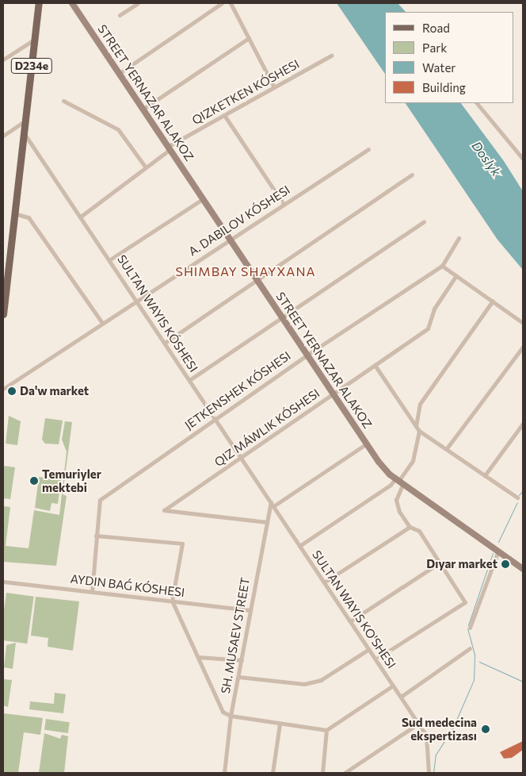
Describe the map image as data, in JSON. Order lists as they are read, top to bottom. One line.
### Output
{"streets":{"main road":["D234e","STREET YERNAZAR ALAKOZ"],"street":["A. DABILOV KÓSHESI","JETKENSHEK KÓSHESI","SULTAN WAYIS KO'SHESI","SH. MUSAEV STREET"]},"crossings":[["D234e","SULTAN WAYIS KO'SHESI"],["STREET YERNAZAR ALAKOZ","A. DABILOV KÓSHESI"],["STREET YERNAZAR ALAKOZ","JETKENSHEK KÓSHESI"],["A. DABILOV KÓSHESI","SULTAN WAYIS KO'SHESI"],["JETKENSHEK KÓSHESI","SULTAN WAYIS KO'SHESI"],["SULTAN WAYIS KO'SHESI","SH. MUSAEV STREET"]],"districts":["SHIMBAY SHAYXANA"],"water":["Doslyk"],"places":["Da'w market","Temuriyler mektebi","Dıyar market","Sud medecina ekspertizası"],"legend":["Road","Park","Water","Building"]}
